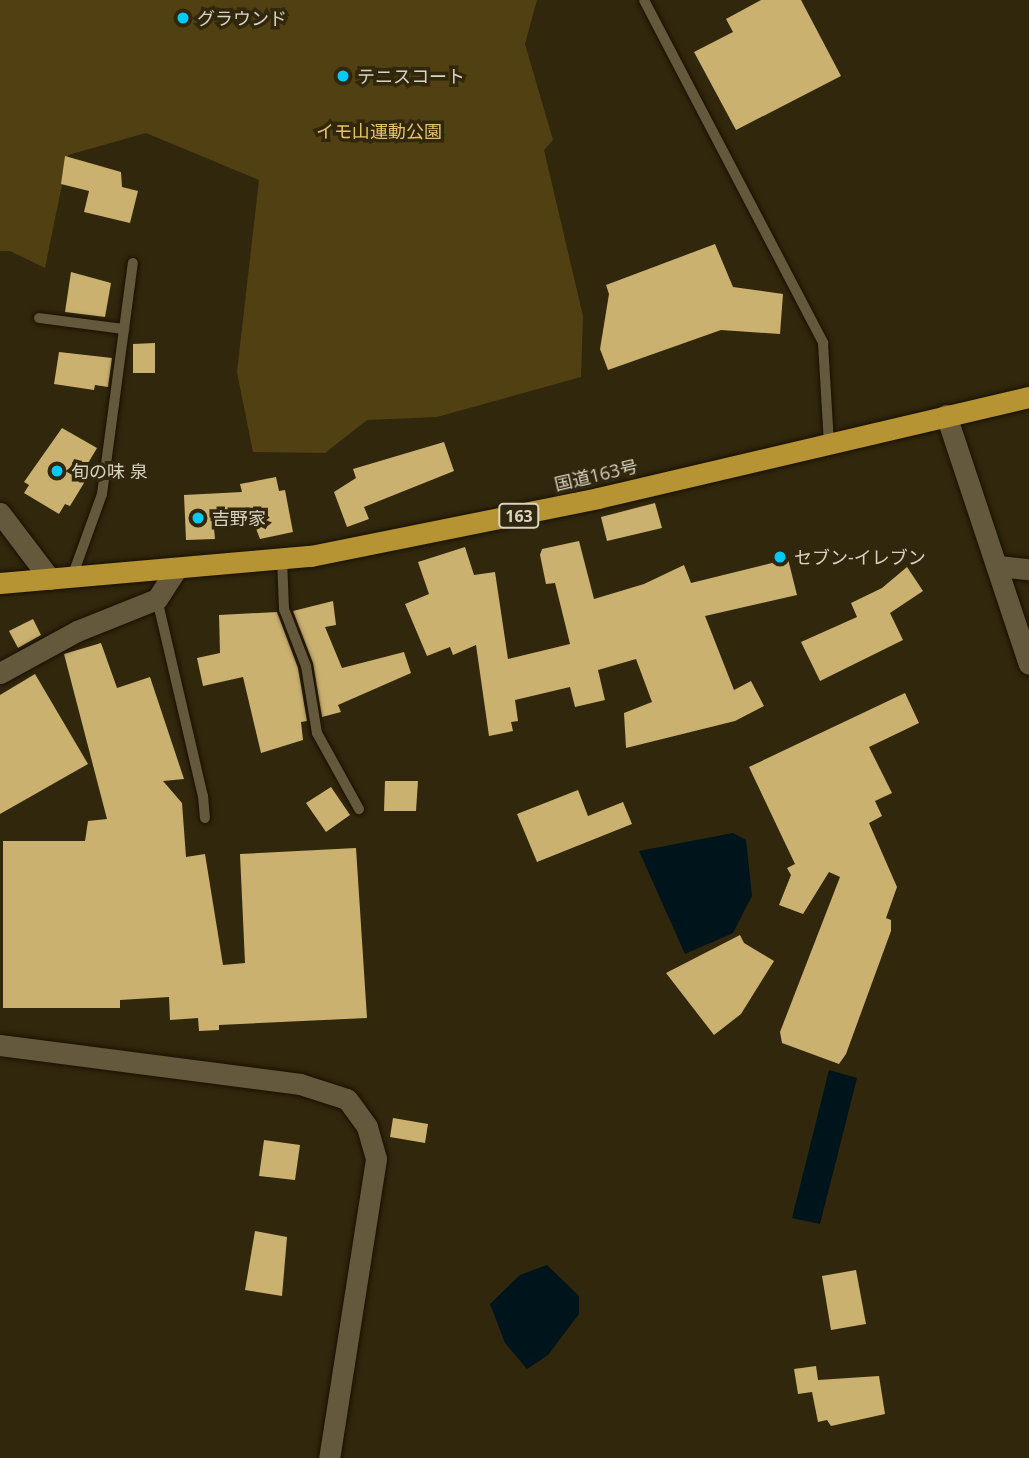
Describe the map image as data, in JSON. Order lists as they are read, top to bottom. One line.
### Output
{"streets":{"highway":["国道163号","163"]},"parks":["イモ山運動公園"],"places":["グラウンド","テニスコート","旬の味 泉","吉野家","セブン-イレブン"]}
